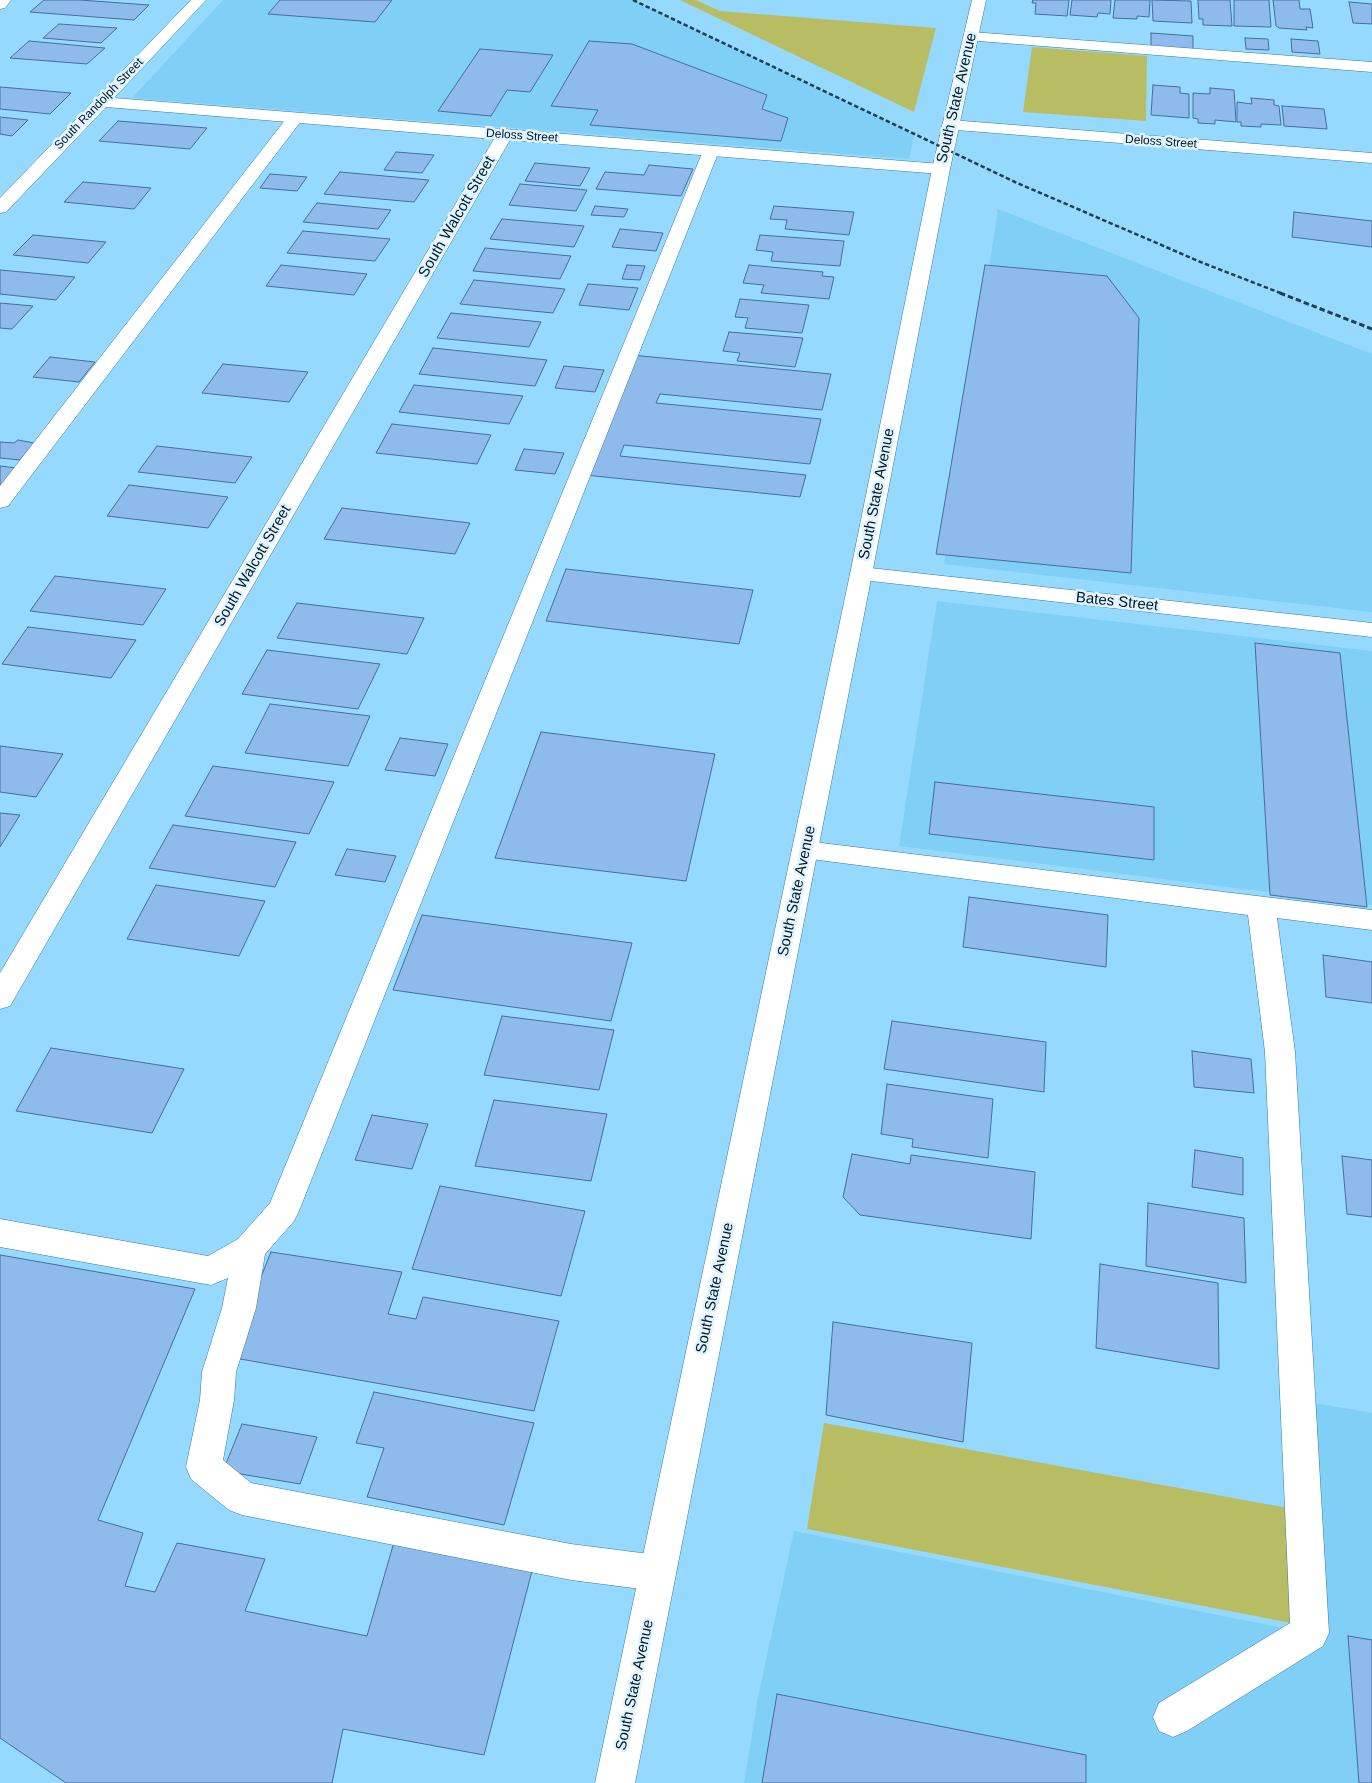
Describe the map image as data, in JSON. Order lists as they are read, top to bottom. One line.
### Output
{"streets":{"street":["South State Avenue","South Randolph Street","Deloss Street","South Walcott Street","Bates Street"]},"crossings":[["South State Avenue","Deloss Street"],["South State Avenue","Bates Street"],["South Randolph Street","Deloss Street"],["Deloss Street","South Walcott Street"]]}
